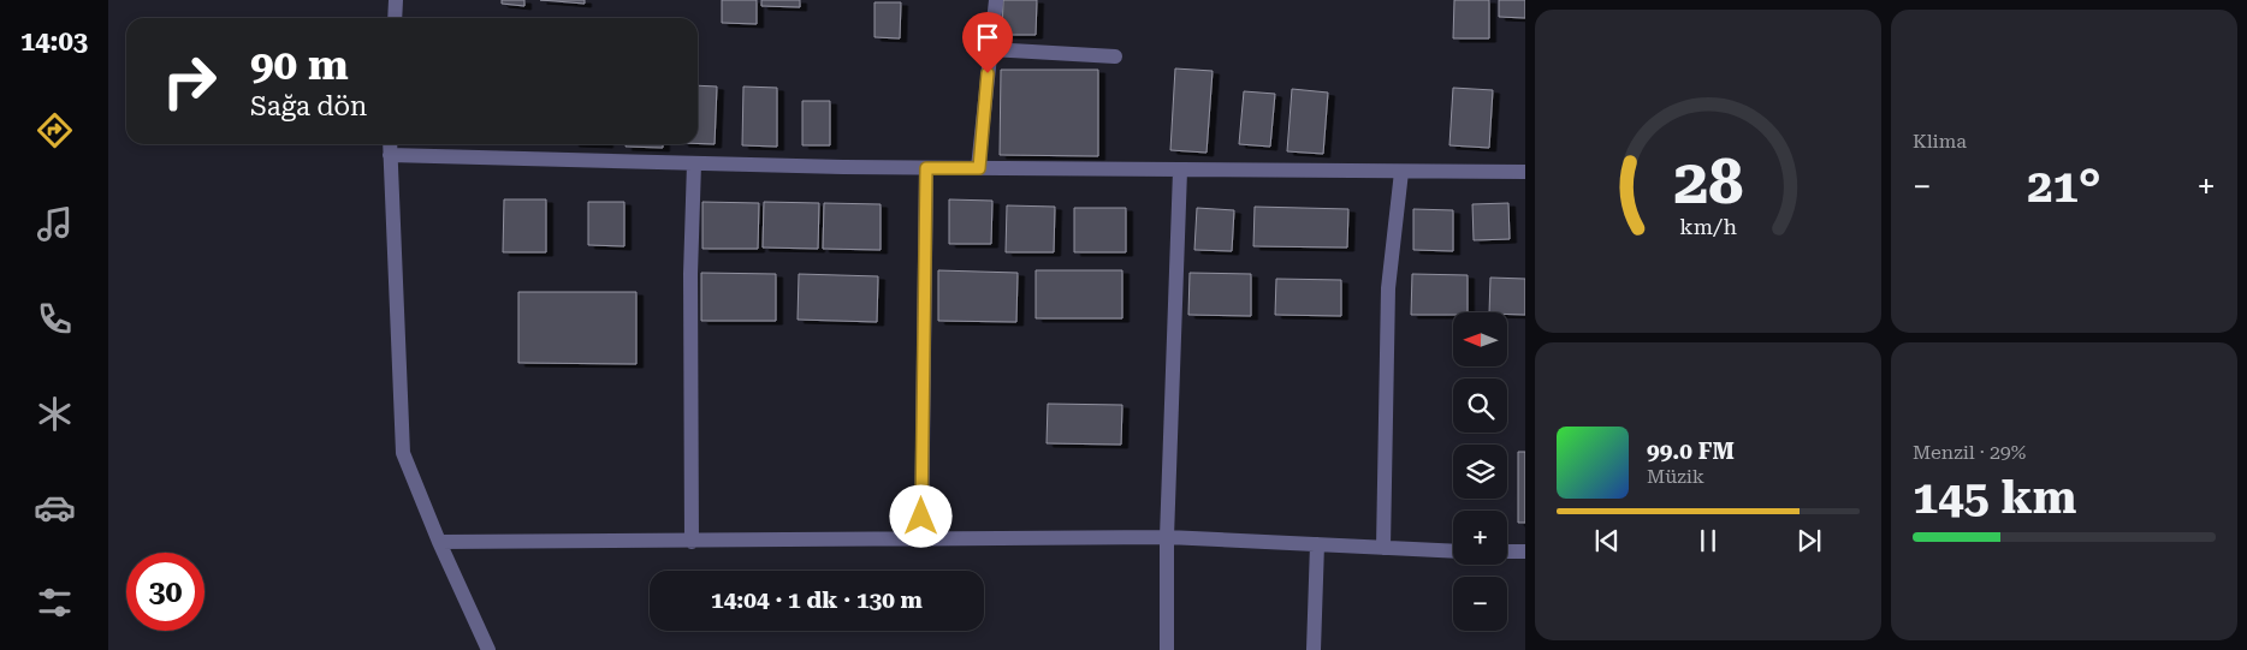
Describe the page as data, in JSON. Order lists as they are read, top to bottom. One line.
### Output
{"north":"left","page":{"tabs":"14:03","tile":["Klima",["Menzil · 29%","145 km"]],"turn":["90 m","Sağa dön"],"heat":["−","21°","+"],"map_buttons":["+","−"],"song":["99.0 FM","Müzik"],"limit":"30","trip":"14:04 · 1 dk · 130 m","gauge":["28","km/h"]}}
